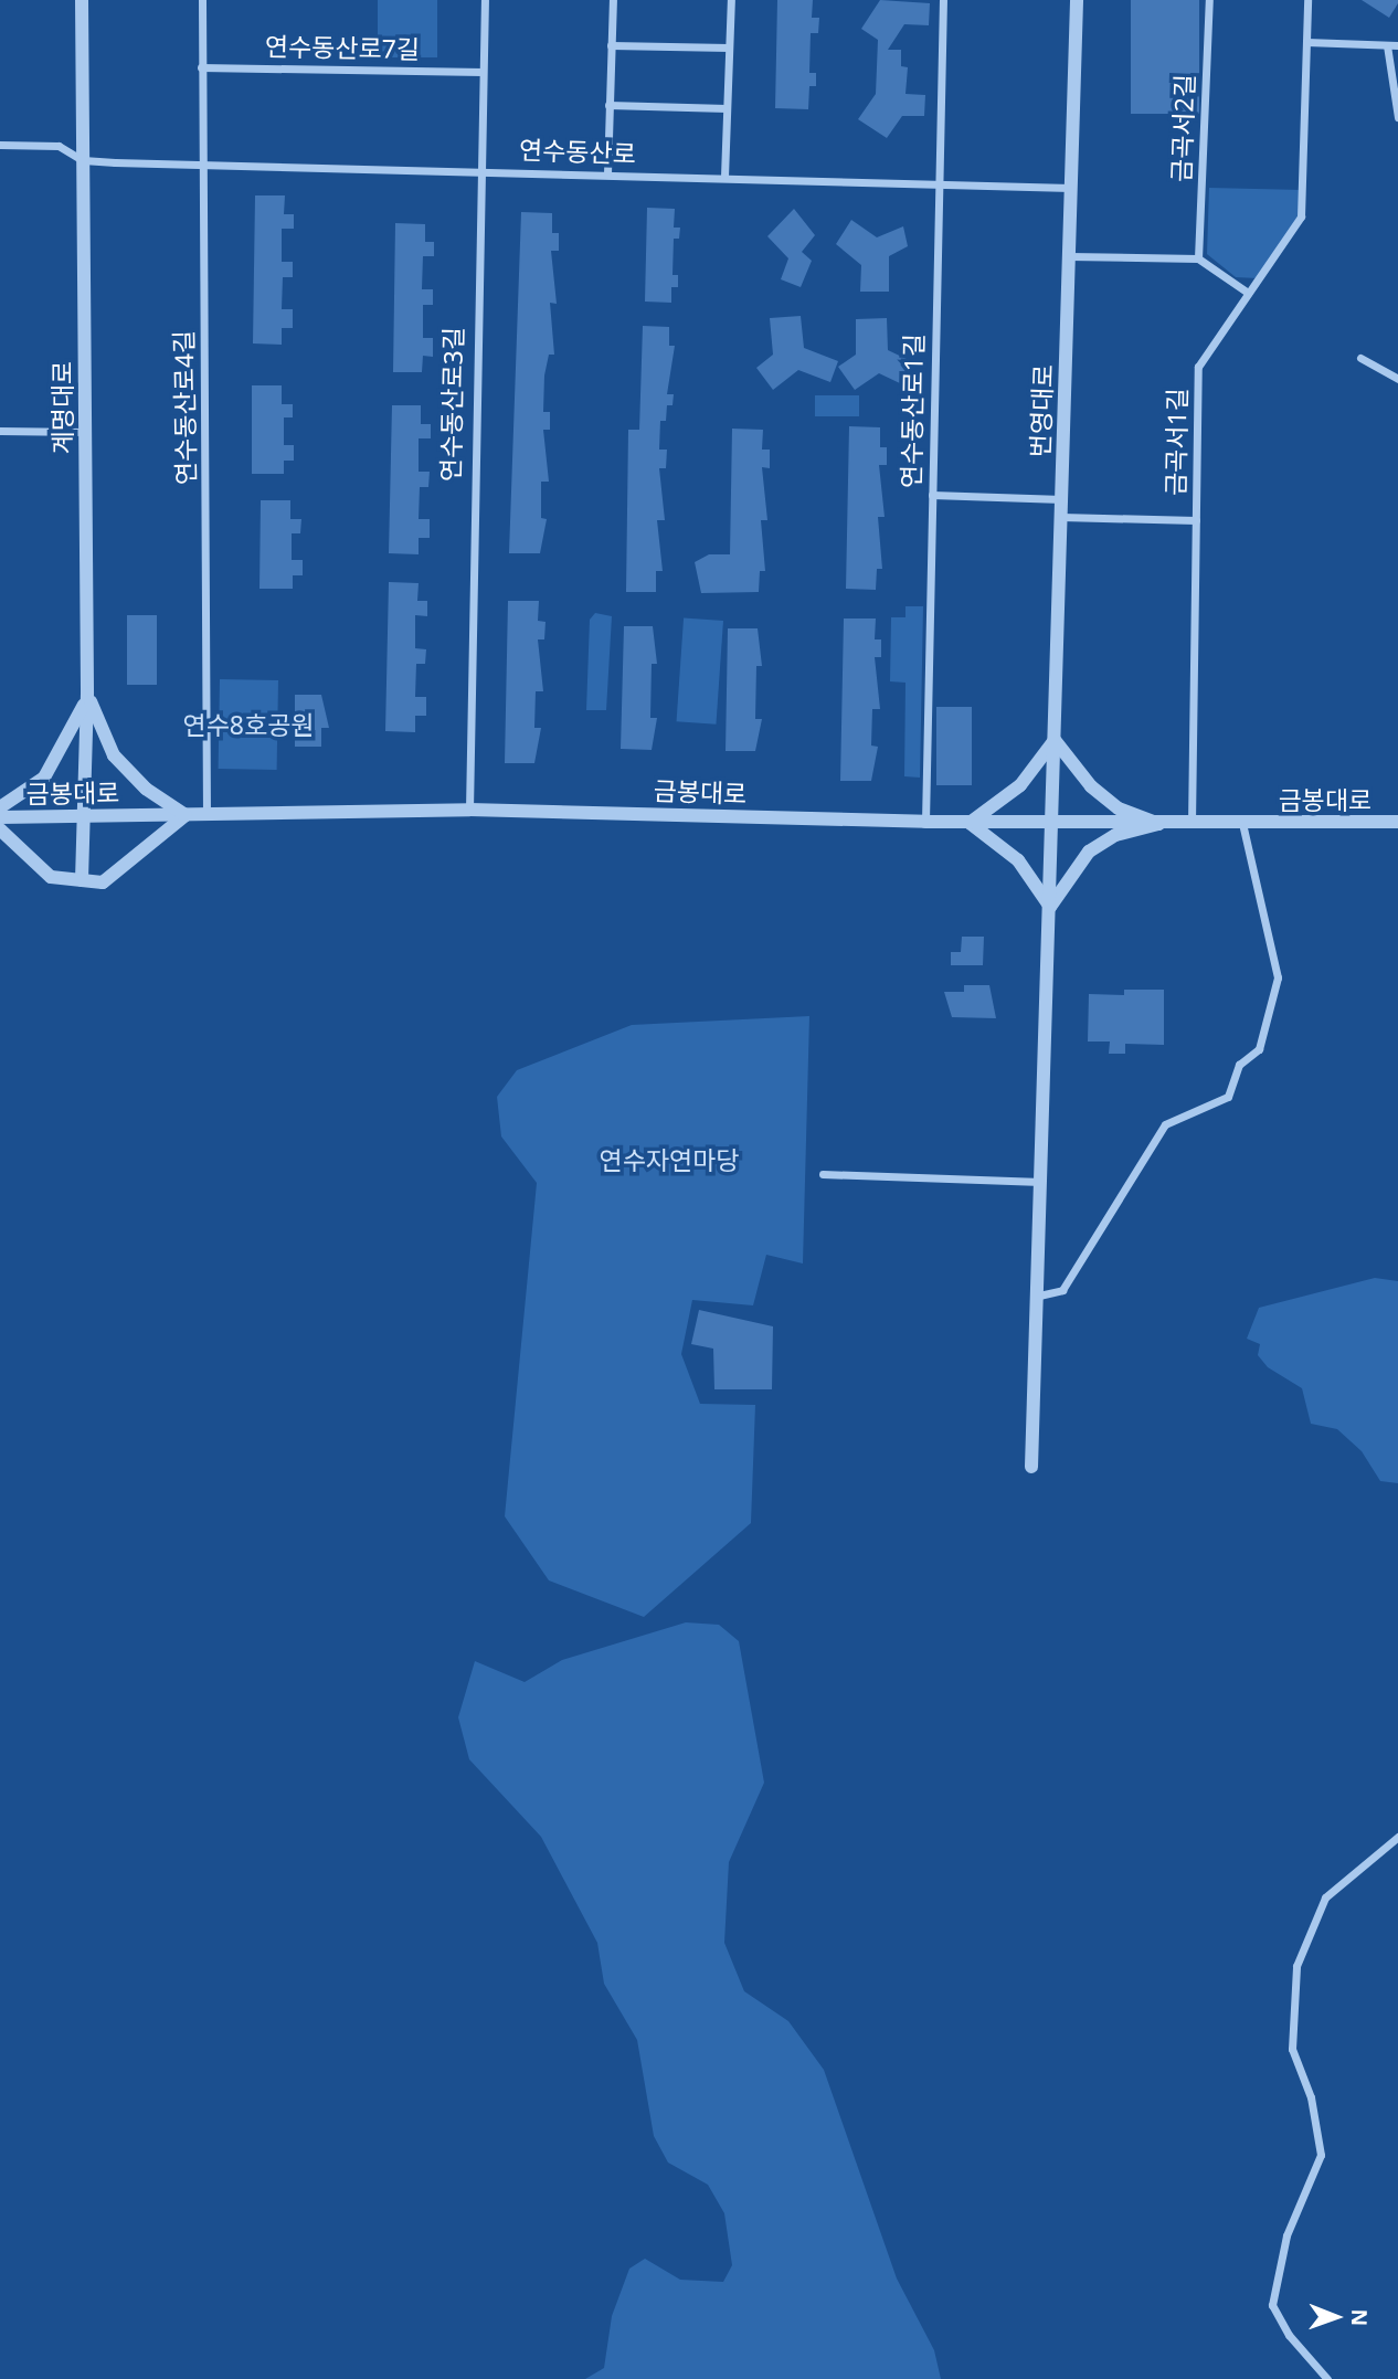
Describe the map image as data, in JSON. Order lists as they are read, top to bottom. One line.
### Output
{"streets":{"street":["연수동산로7길","금곡서2길","연수동산로","연수동산로3길","계명대로","연수동산로4길","연수동산로1길","번영대로","금곡서1길","금봉대로"]},"crossings":[["연수동산로7길","연수동산로3길"],["연수동산로7길","연수동산로4길"],["연수동산로","연수동산로3길"],["연수동산로","계명대로"],["연수동산로","연수동산로4길"],["연수동산로","연수동산로1길"],["연수동산로","번영대로"],["연수동산로3길","금봉대로"],["계명대로","금봉대로"],["연수동산로4길","금봉대로"],["연수동산로1길","금봉대로"],["번영대로","금봉대로"],["금곡서1길","금봉대로"]],"parks":["연수8호공원","연수자연마당"],"north":"right"}
